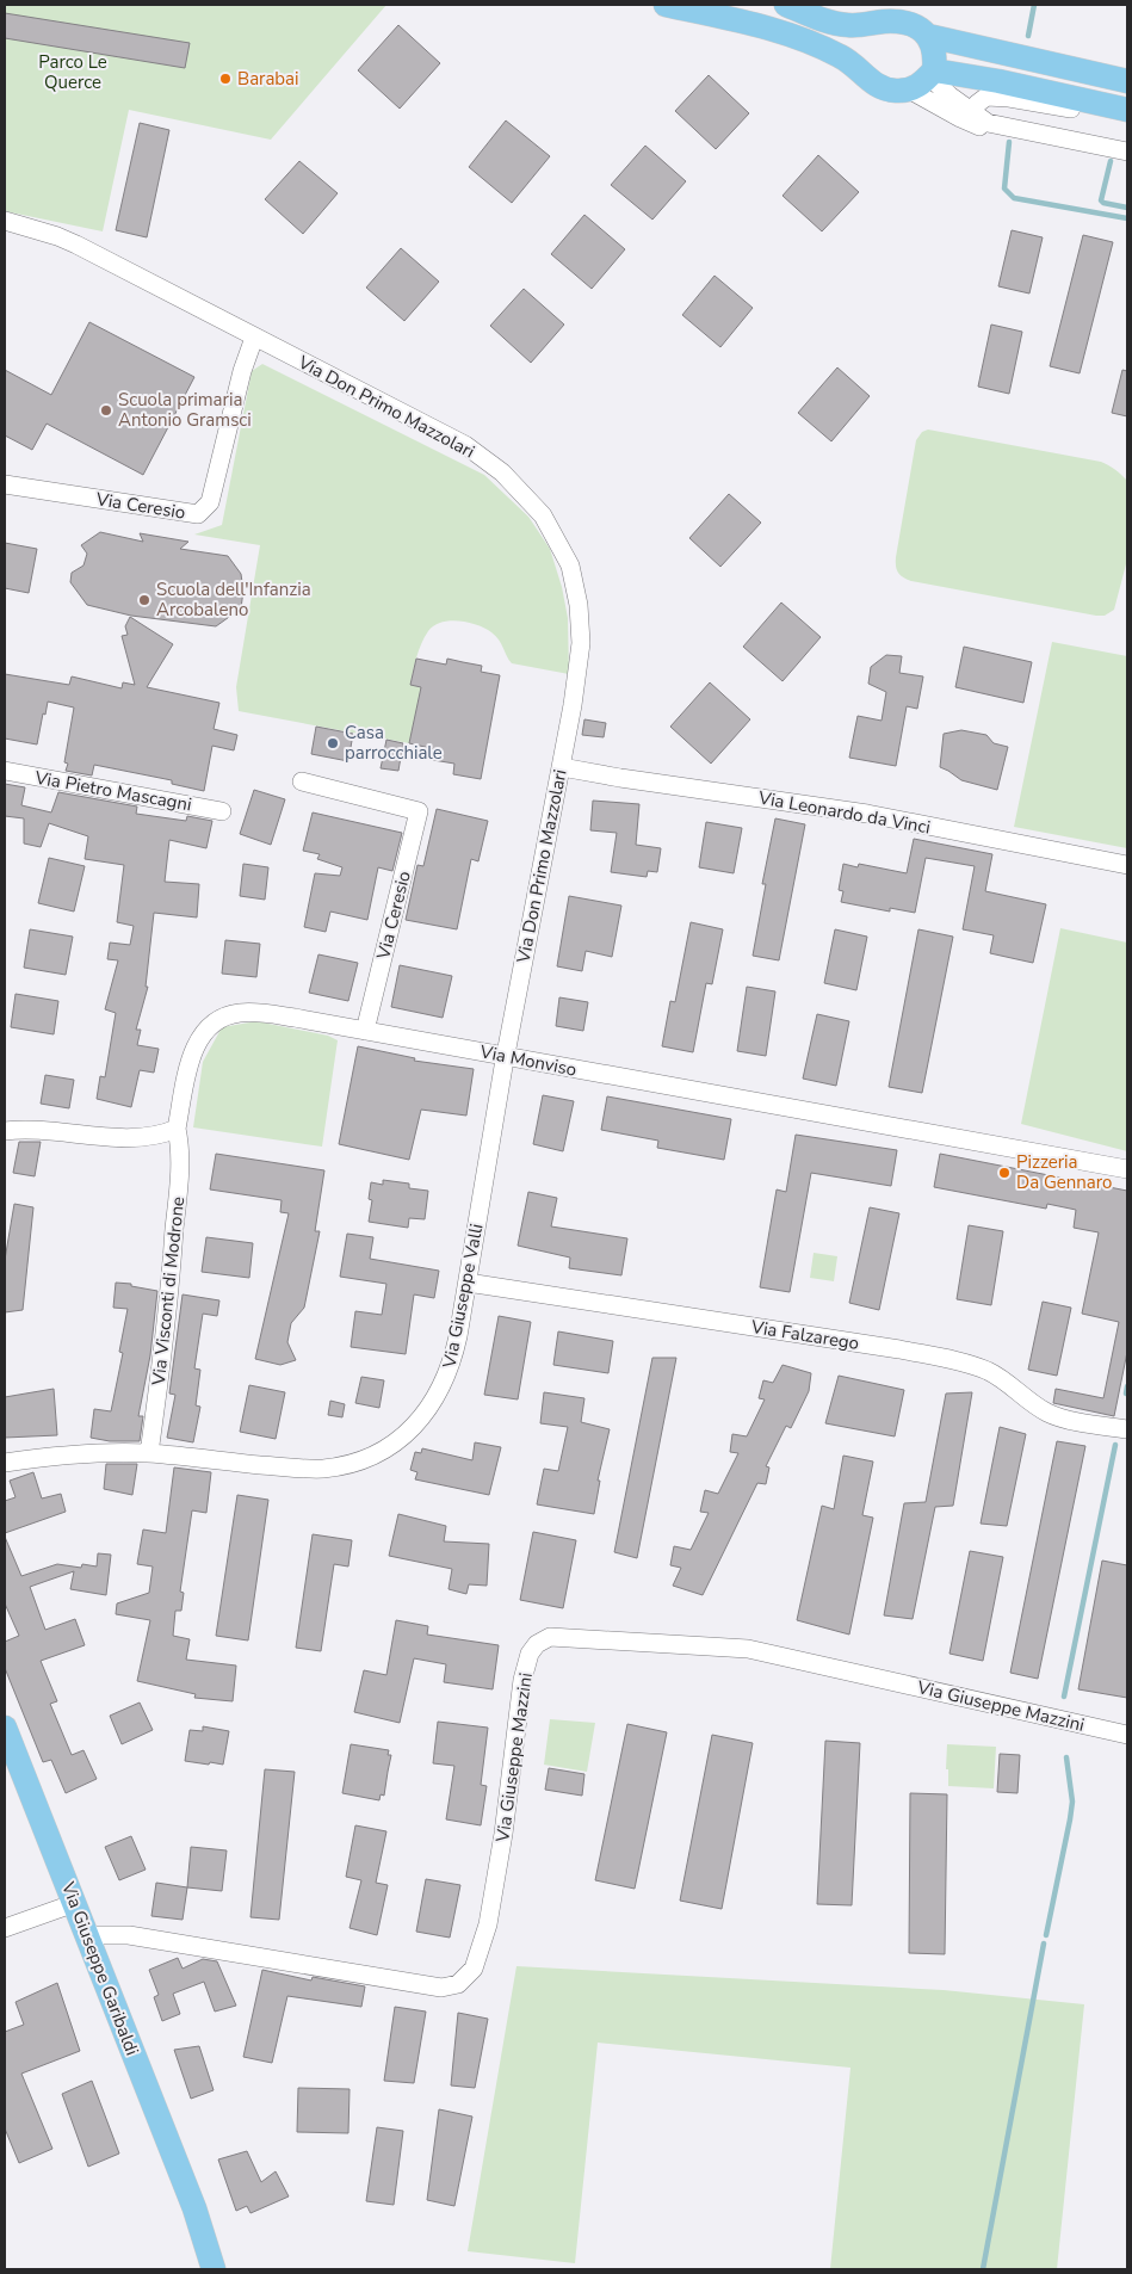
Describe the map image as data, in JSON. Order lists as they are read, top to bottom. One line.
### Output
{"streets":{"main road":["Via Giuseppe Garibaldi"],"street":["Via Don Primo Mazzolari","Via Ceresio","Via Pietro Mascagni","Via Leonardo da Vinci","Via Monviso","Via Visconti di Modrone","Via Giuseppe Valli","Via Falzarego","Via Giuseppe Mazzini"]},"crossings":[["Via Don Primo Mazzolari","Via Ceresio"],["Via Don Primo Mazzolari","Via Leonardo da Vinci"],["Via Don Primo Mazzolari","Via Monviso"],["Via Don Primo Mazzolari","Via Giuseppe Valli"],["Via Ceresio","Via Monviso"],["Via Monviso","Via Visconti di Modrone"],["Via Monviso","Via Giuseppe Valli"],["Via Visconti di Modrone","Via Giuseppe Valli"],["Via Giuseppe Valli","Via Falzarego"],["Via Giuseppe Mazzini","Via Giuseppe Garibaldi"]],"parks":["Parco Le Querce"],"places":["Barabai","Scuola primaria Antonio Gramsci","Scuola dell'Infanzia Arcobaleno","Casa parrocchiale","Pizzeria Da Gennaro"]}
